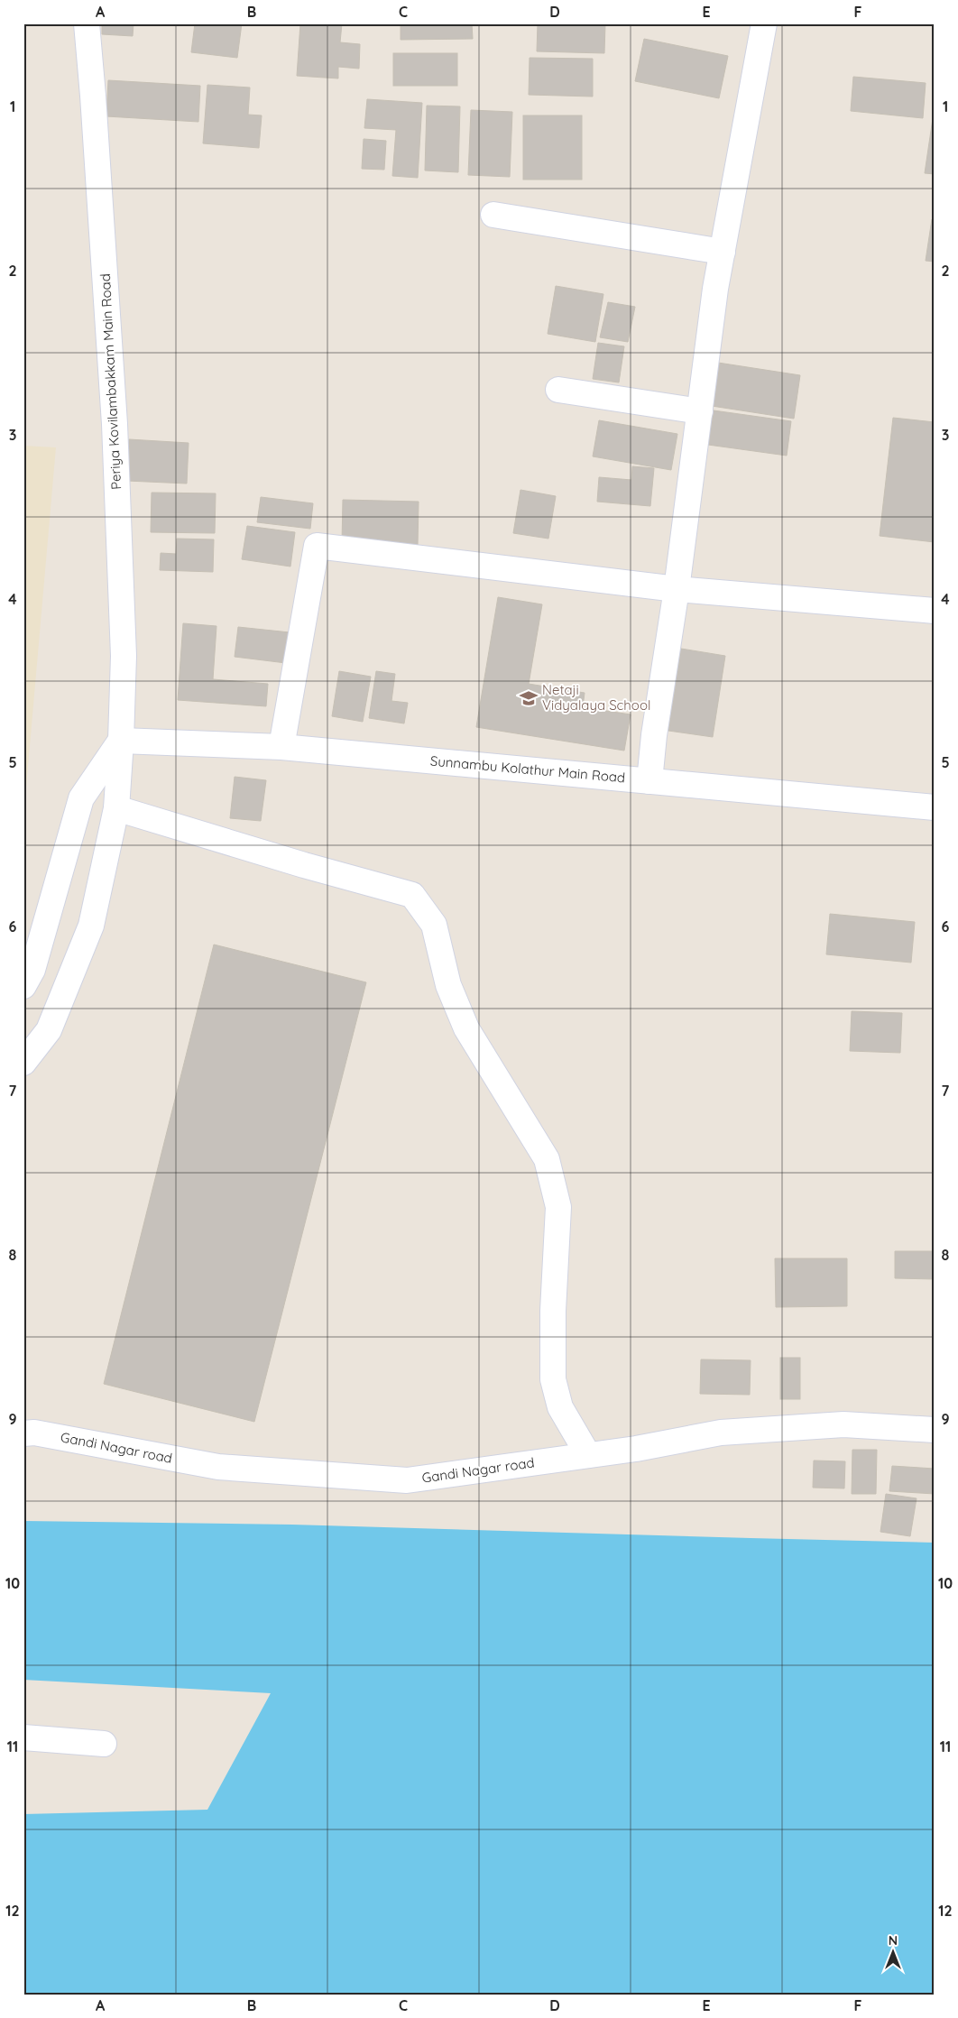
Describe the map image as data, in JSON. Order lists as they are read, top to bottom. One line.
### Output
{"streets":{"street":["Periya Kovilambakkam Main Road","Sunnambu Kolathur Main Road","Gandi Nagar road"]},"crossings":[["Periya Kovilambakkam Main Road","Sunnambu Kolathur Main Road"]],"places":{"school or university":["Netaji Vidyalaya School"]},"north":"top","grid":{"columns":["A","B","C","D","E","F"],"rows":["1","2","3","4","5","6","7","8","9","10","11","12"]}}
